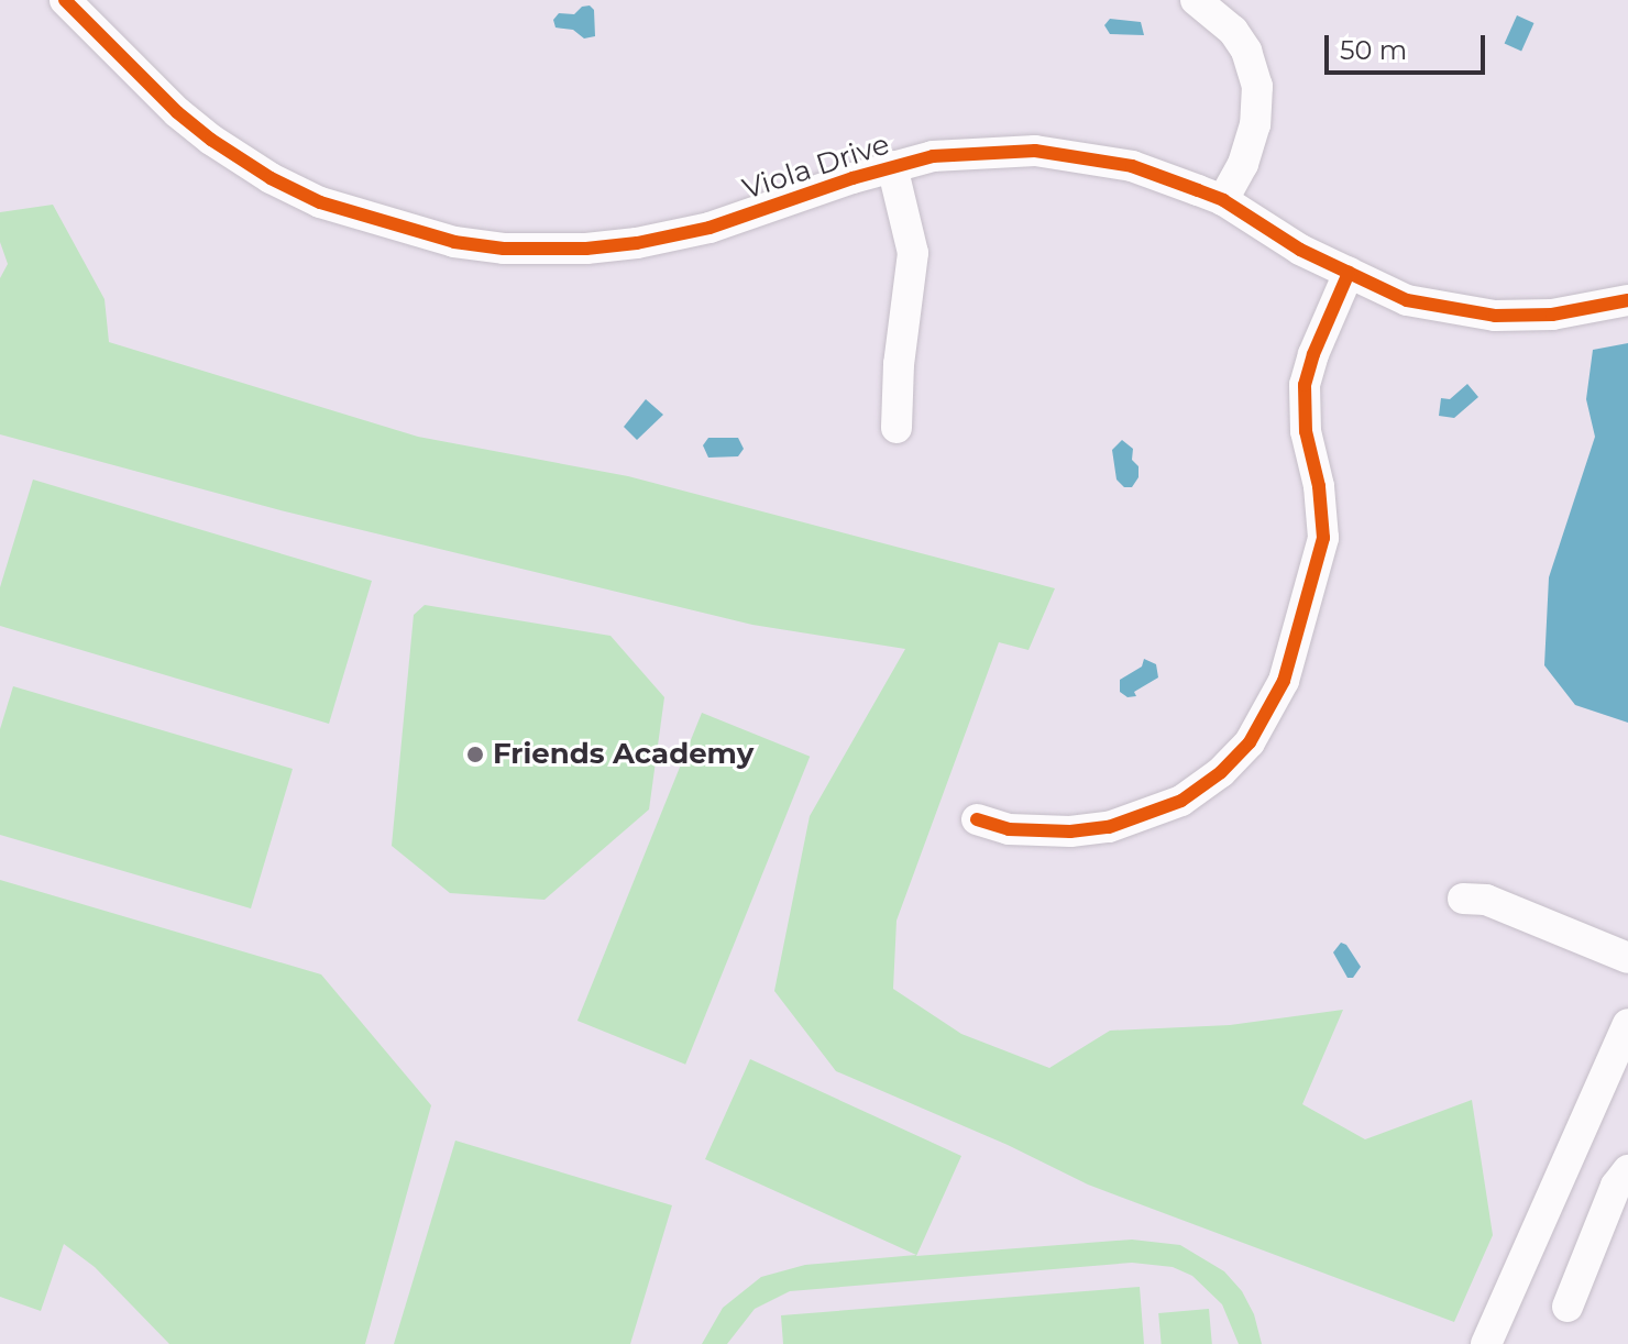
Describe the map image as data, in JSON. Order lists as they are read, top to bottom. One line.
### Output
{"streets":{"street":["Viola Drive"]},"places":["Friends Academy"],"scale_bar":"50 m"}
